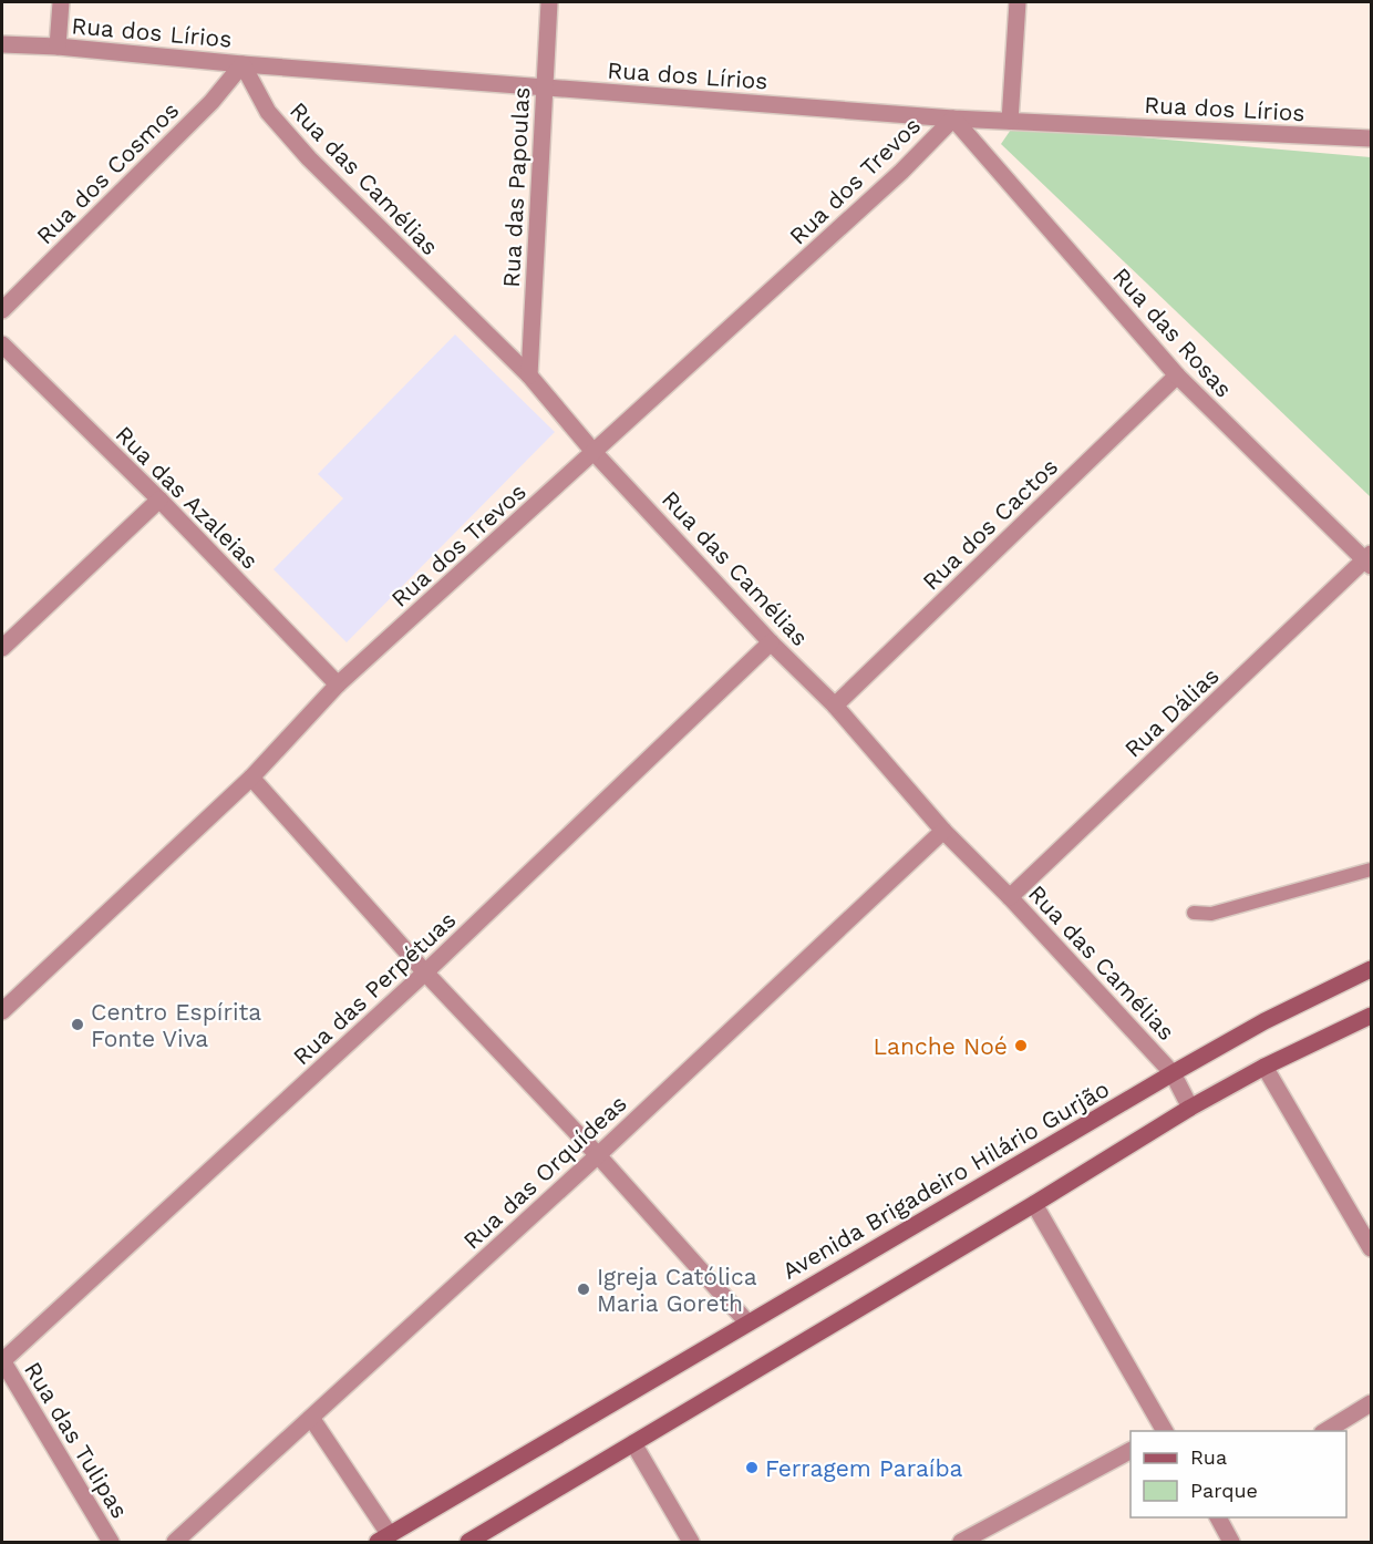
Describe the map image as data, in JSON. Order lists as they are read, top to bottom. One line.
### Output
{"streets":{"street":["Rua dos Lírios","Rua dos Cosmos","Rua das Camélias","Rua dos Trevos","Rua das Papoulas","Rua das Rosas","Rua das Azaleias","Rua dos Cactos","Rua Dálias","Rua das Perpétuas","Rua das Orquídeas","Avenida Brigadeiro Hilário Gurjão","Rua das Tulipas"]},"crossings":[["Rua dos Lírios","Rua dos Cosmos"],["Rua dos Lírios","Rua das Camélias"],["Rua dos Lírios","Rua dos Trevos"],["Rua dos Lírios","Rua das Papoulas"],["Rua dos Lírios","Rua das Rosas"],["Rua dos Cosmos","Rua das Camélias"],["Rua das Camélias","Rua dos Trevos"],["Rua das Camélias","Rua das Papoulas"],["Rua das Camélias","Rua dos Cactos"],["Rua das Camélias","Rua Dálias"],["Rua das Camélias","Rua das Perpétuas"],["Rua das Camélias","Rua das Orquídeas"],["Rua das Camélias","Avenida Brigadeiro Hilário Gurjão"],["Rua dos Trevos","Rua das Rosas"],["Rua dos Trevos","Rua das Azaleias"],["Rua das Rosas","Rua dos Cactos"],["Rua das Rosas","Rua Dálias"],["Rua das Perpétuas","Rua das Tulipas"]],"places":["Centro Espírita Fonte Viva","Lanche Noé","Igreja Católica Maria Goreth","Ferragem Paraíba"],"legend":["Rua","Parque"]}
